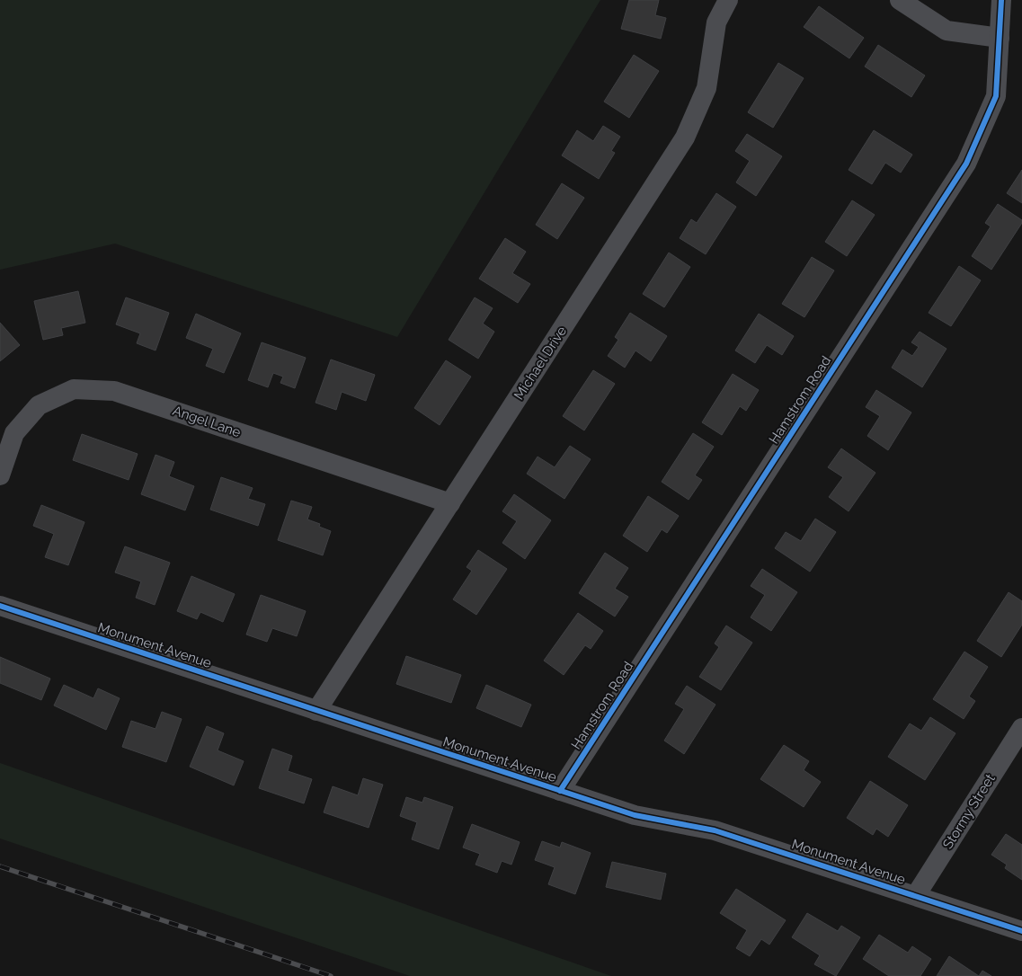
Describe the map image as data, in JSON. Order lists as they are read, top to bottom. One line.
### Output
{"streets":{"street":["Michael Drive","Hamstrom Road","Angel Lane","Monument Avenue","Stormy Street"]},"crossings":[["Michael Drive","Angel Lane"],["Michael Drive","Monument Avenue"],["Hamstrom Road","Monument Avenue"],["Monument Avenue","Stormy Street"]]}
